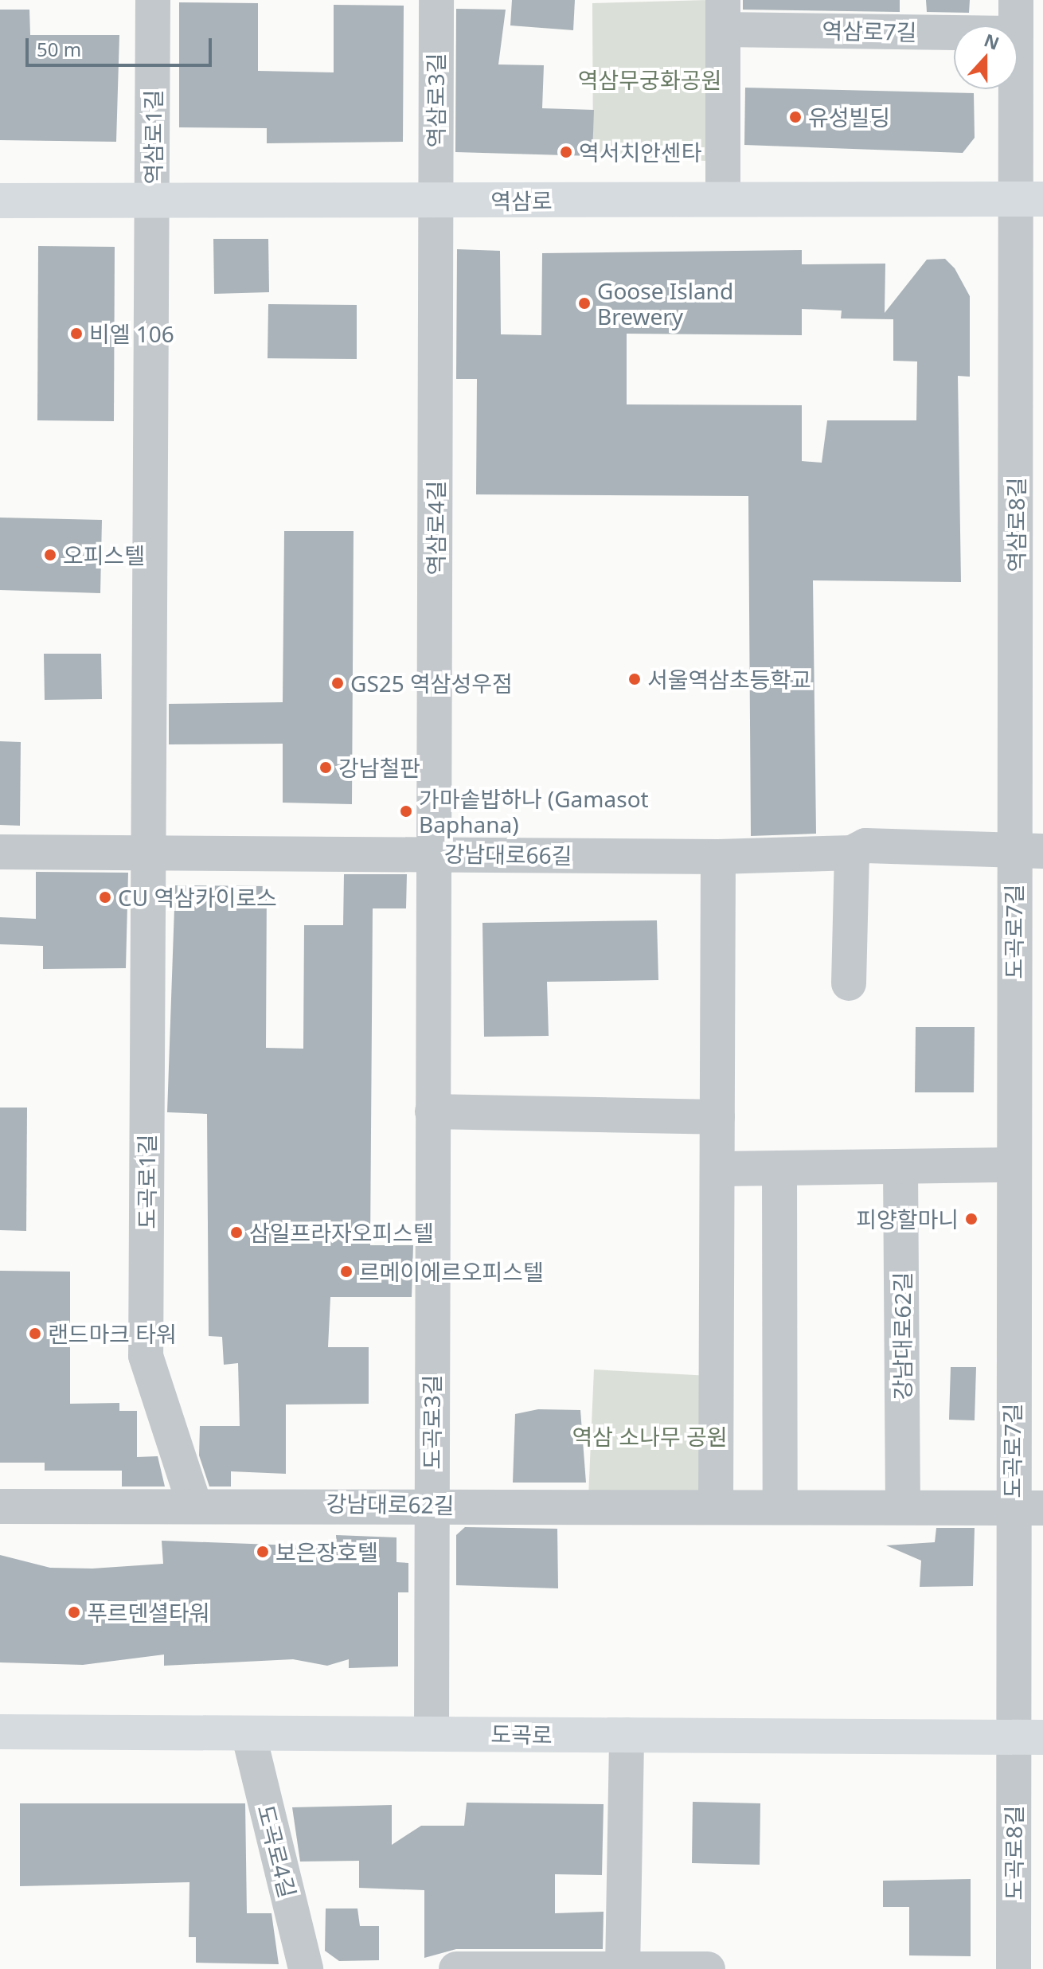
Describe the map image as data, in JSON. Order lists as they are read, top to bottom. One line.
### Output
{"streets":{"main road":["역삼로","도곡로"],"street":["역삼로7길","역삼로3길","역삼로1길","역삼로8길","역삼로4길","강남대로66길","도곡로7길","도곡로1길","강남대로62길","도곡로3길","도곡로4길","도곡로8길"]},"crossings":[["역삼로7길","역삼로"],["역삼로7길","역삼로8길"],["역삼로3길","역삼로"],["역삼로3길","역삼로4길"],["역삼로1길","역삼로"],["역삼로1길","강남대로66길"],["역삼로1길","도곡로1길"],["역삼로","역삼로8길"],["역삼로","역삼로4길"],["역삼로8길","강남대로66길"],["역삼로8길","도곡로7길"],["역삼로4길","강남대로66길"],["역삼로4길","도곡로3길"],["강남대로66길","도곡로7길"],["강남대로66길","도곡로1길"],["강남대로66길","도곡로3길"],["도곡로7길","강남대로62길"],["도곡로7길","도곡로"],["도곡로7길","도곡로8길"],["도곡로1길","강남대로62길"],["강남대로62길","도곡로3길"],["도곡로3길","도곡로"],["도곡로","도곡로4길"],["도곡로","도곡로8길"]],"parks":["역삼무궁화공원","역삼 소나무 공원"],"places":["유성빌딩","역서치안센타","Goose Island Brewery","비엘 106","오피스텔","서울역삼초등학교","GS25 역삼성우점","강남철판","가마솥밥하나 (Gamasot Baphana)","CU 역삼카이로스","피양할마니","삼일프라자오피스텔","르메이에르오피스텔","랜드마크 타워","보은장호텔","푸르덴셜타워"],"scale_bar":"50 m","north":"top"}
